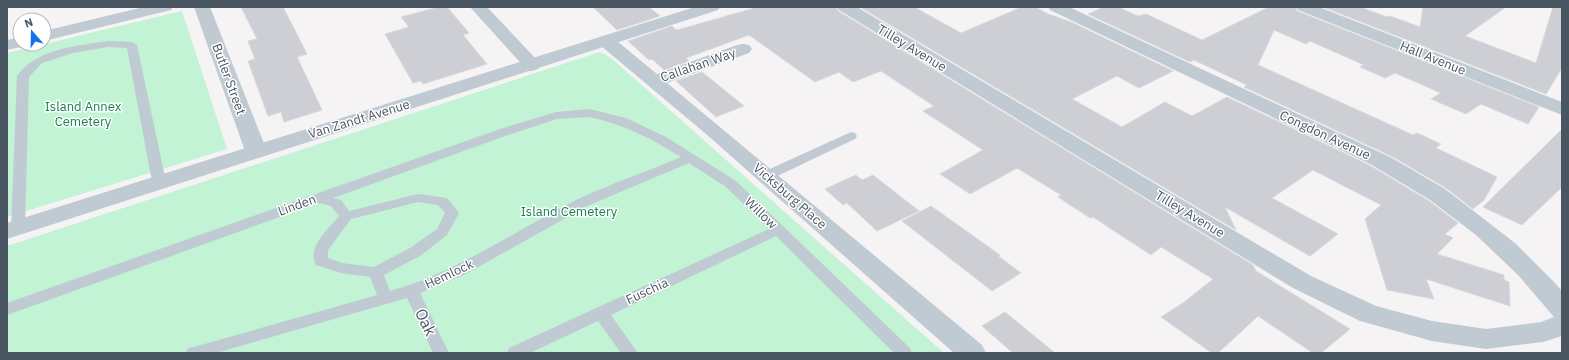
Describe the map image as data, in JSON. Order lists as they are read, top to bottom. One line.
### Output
{"streets":{"street":["Tilley Avenue","Hall Avenue","Callahan Way","Butler Street","Van Zandt Avenue","Congdon Avenue","Vicksburg Place"],"lane":["Linden","Willow","Hemlock","Fuschia","Oak"]},"crossings":[["Callahan Way","Vicksburg Place"],["Butler Street","Van Zandt Avenue"],["Van Zandt Avenue","Vicksburg Place"],["Linden","Willow"],["Willow","Hemlock"],["Willow","Fuschia"],["Hemlock","Oak"]],"parks":["Island Annex Cemetery","Island Cemetery"],"north":"top"}
